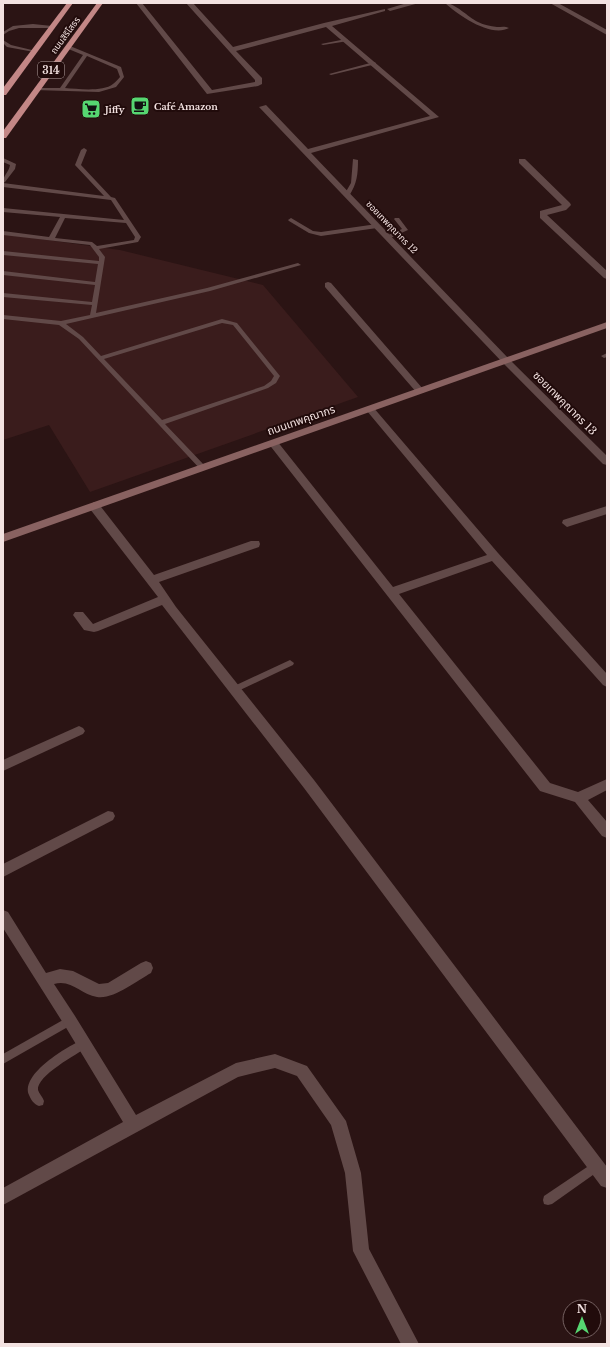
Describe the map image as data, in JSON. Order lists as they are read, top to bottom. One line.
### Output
{"streets":{"highway":["ถนนสิริโสธร","314"],"main road":["ถนนเทพคุณากร"],"street":["ซอยเทพคุณากร 12","ซอยเทพคุณากร 13"]},"crossings":[["ซอยเทพคุณากร 12","ซอยเทพคุณากร 13"],["ซอยเทพคุณากร 12","ถนนเทพคุณากร"],["ซอยเทพคุณากร 13","ถนนเทพคุณากร"]],"places":{"cafe":["Café Amazon"],"supermarket":["Jiffy"]},"north":"top"}
